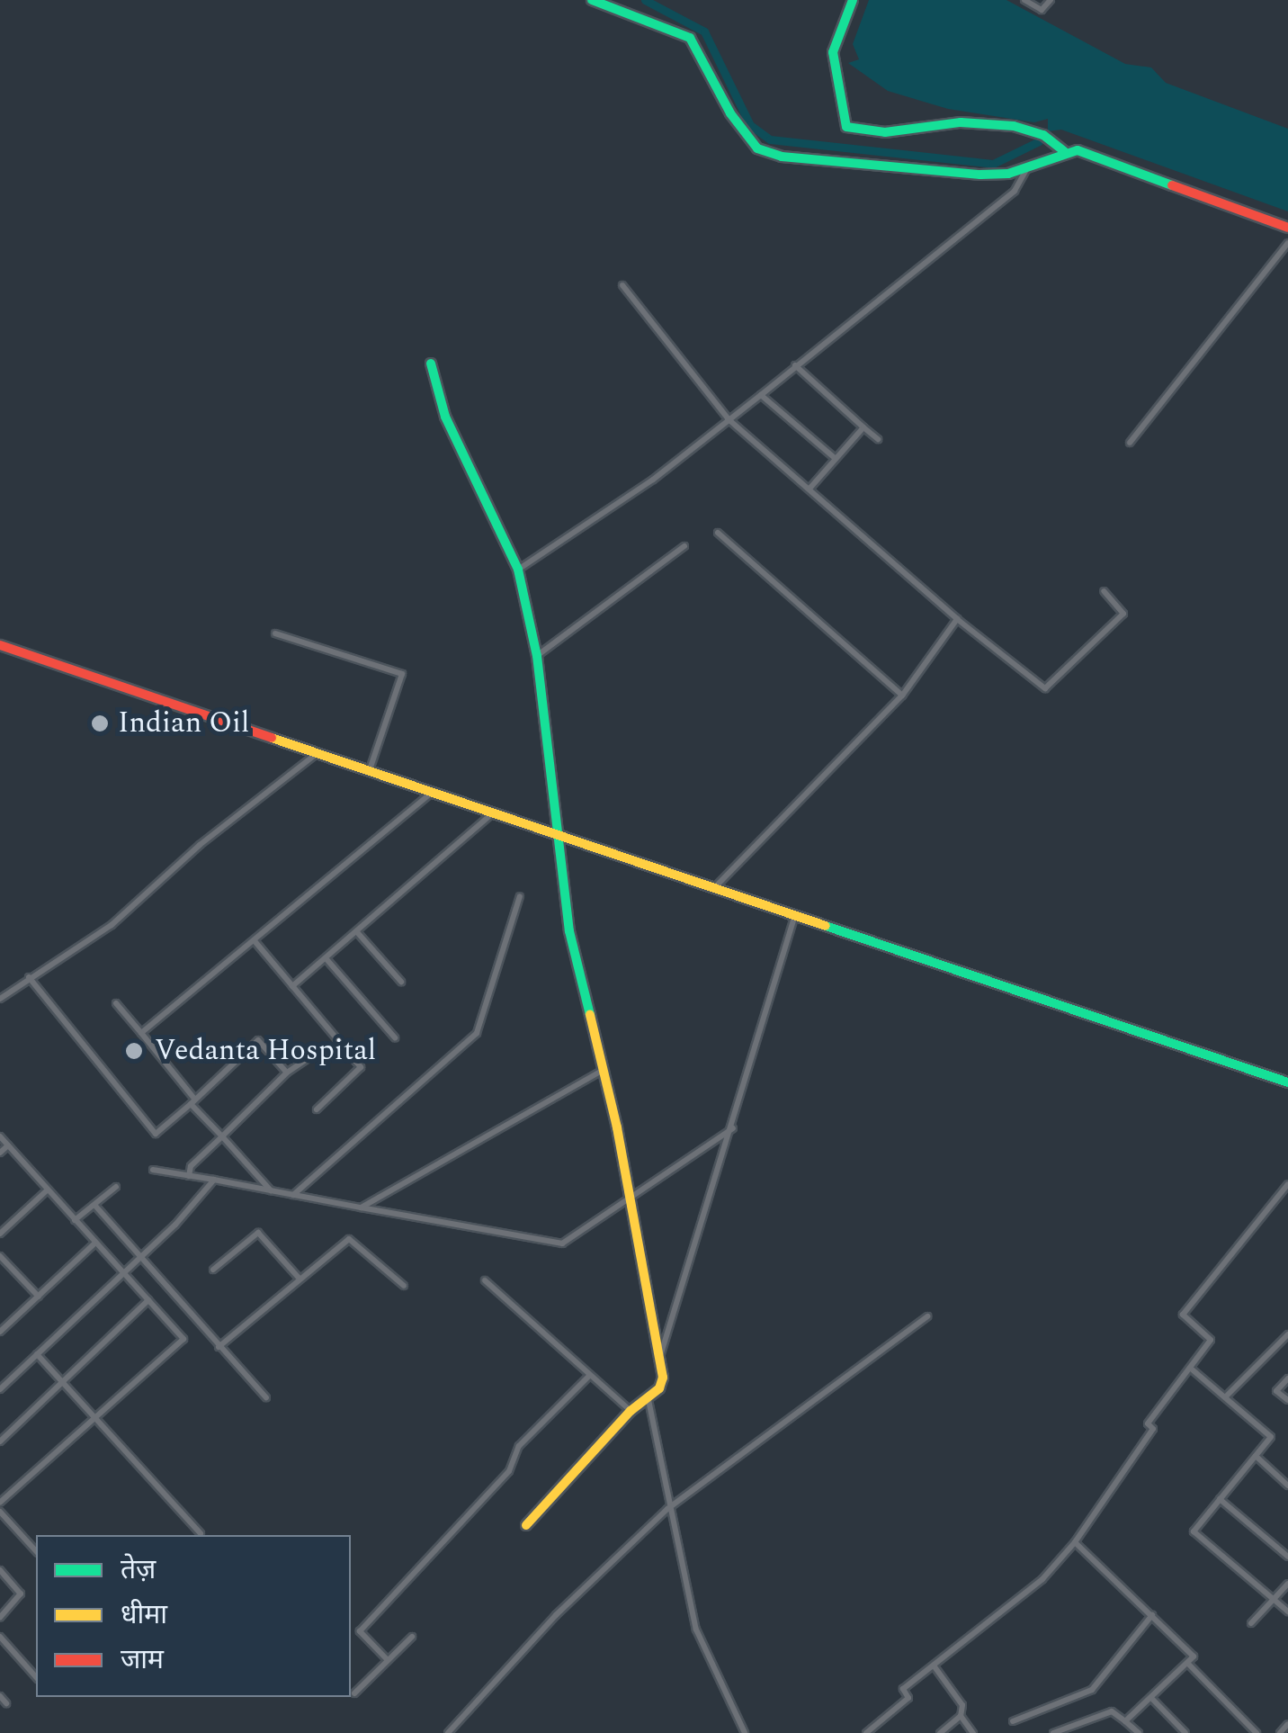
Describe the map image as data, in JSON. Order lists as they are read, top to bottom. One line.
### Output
{"places":["Indian Oil","Vedanta Hospital"],"legend":["तेज़","धीमा","जाम"]}
